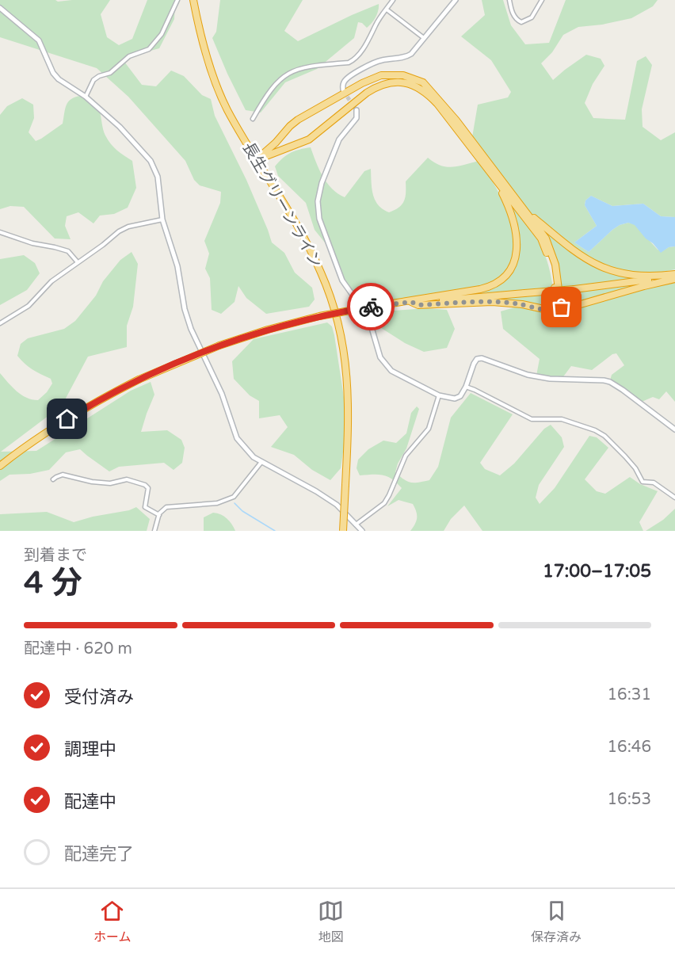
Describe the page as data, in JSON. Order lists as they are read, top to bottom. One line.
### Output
{"streets":{"highway":["長生グリーンライン"]},"page":{"heading":["4 分","到着まで","17:00–17:05"],"bar":"配達中 · 620 m","list":[["受付済み","16:31"],["調理中","16:46"],["配達中","16:53"],"配達完了"],"tabs":["ホーム","地図","保存済み"]}}
